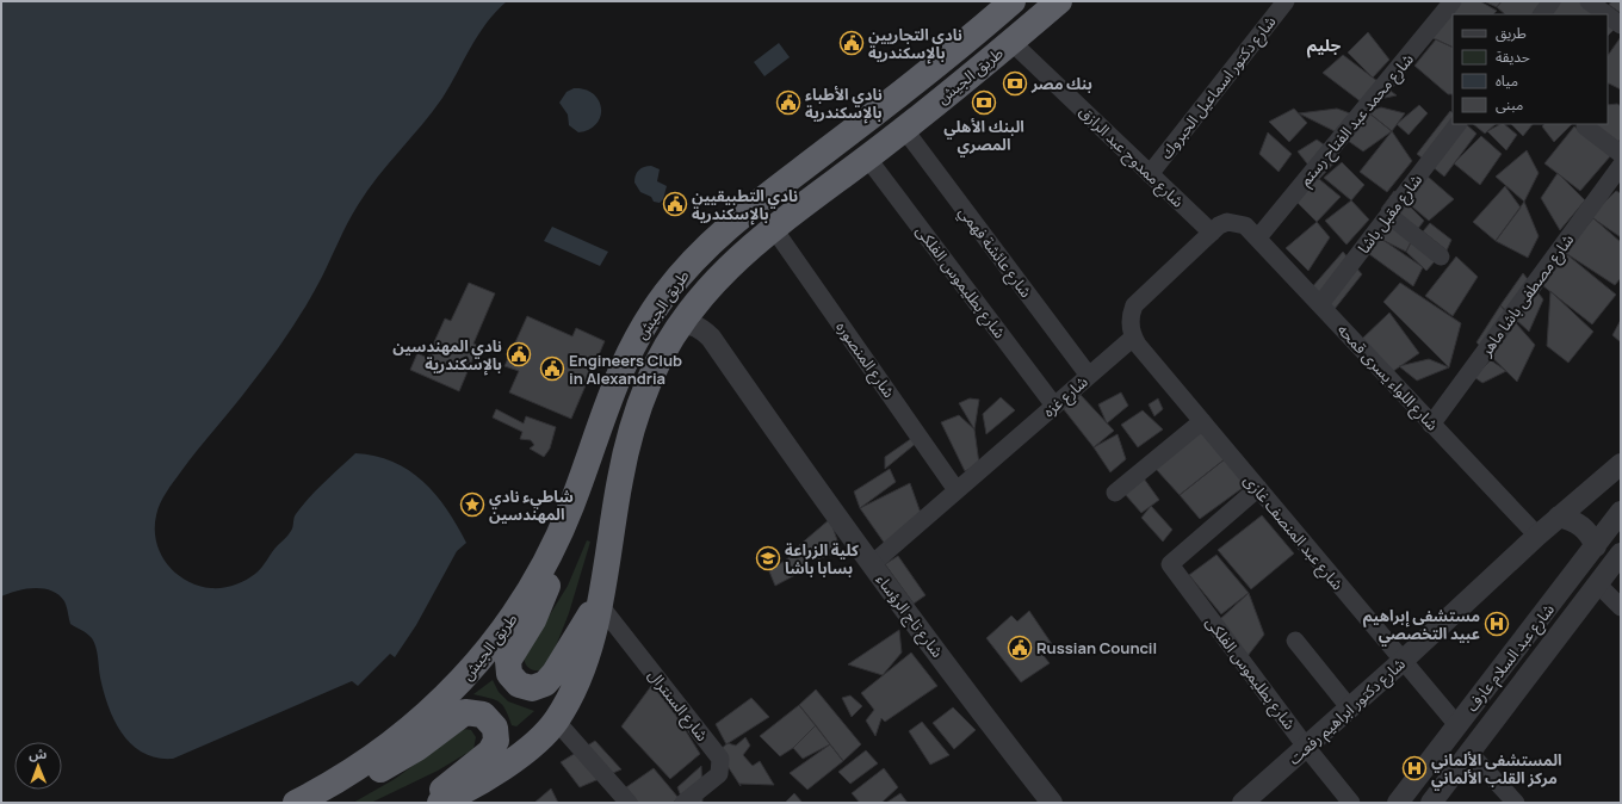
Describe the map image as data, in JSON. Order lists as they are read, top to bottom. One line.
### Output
{"streets":{"highway":["طريق الجيش"],"street":["شارع دكتور اسماعيل الحبروك","شارع محمد عبد الفتاح رستم","شارع ممدوح عبد الرازق","شارع مقبل باشا","شارع عائشة فهمي","شارع بطليموس الفلكى","شارع مصطفى باشا ماهر","شارع المنصوره","شارع اللواء يسرى قمحه","شارع غزه","شارع عبد المنصف غازى","شارع تاج الرؤساء","شارع عبد السلام عارف","شارع السنترال","شارع دكتور ابراهيم رفعت"]},"crossings":[["طريق الجيش","شارع ممدوح عبد الرازق"],["طريق الجيش","شارع عائشة فهمي"],["طريق الجيش","شارع بطليموس الفلكى"],["طريق الجيش","شارع المنصوره"],["طريق الجيش","شارع تاج الرؤساء"],["طريق الجيش","شارع السنترال"],["شارع دكتور اسماعيل الحبروك","شارع ممدوح عبد الرازق"],["شارع محمد عبد الفتاح رستم","شارع اللواء يسرى قمحه"],["شارع ممدوح عبد الرازق","شارع اللواء يسرى قمحه"],["شارع مقبل باشا","شارع اللواء يسرى قمحه"],["شارع عائشة فهمي","شارع غزه"],["شارع بطليموس الفلكى","شارع غزه"],["شارع بطليموس الفلكى","شارع عبد المنصف غازى"],["شارع بطليموس الفلكى","شارع دكتور ابراهيم رفعت"],["شارع مصطفى باشا ماهر","شارع اللواء يسرى قمحه"],["شارع المنصوره","شارع غزه"],["شارع اللواء يسرى قمحه","شارع دكتور ابراهيم رفعت"],["شارع غزه","شارع عبد المنصف غازى"],["شارع غزه","شارع تاج الرؤساء"],["شارع عبد المنصف غازى","شارع عبد السلام عارف"],["شارع عبد المنصف غازى","شارع دكتور ابراهيم رفعت"]],"districts":["جليم"],"places":{"public building":["نادي التجاريين بالإسكندرية","نادي الأطباء بالإسكندرية","نادي التطبيقيين بالإسكندرية","نادي المهندسين بالإسكندرية","Engineers Club in Alexandria","Russian Council"],"bank":["بنك مصر","البنك الأهلي المصري"],"place":["شاطيء نادي المهندسين"],"school or university":["كلية الزراعة بسابا باشا"],"hospital":["مستشفى إبراهيم عبيد التخصصي","المستشفى الألماني مركز القلب الألماني"]},"legend":["طريق","حديقة","مياه","مبنى"],"north":"top"}
